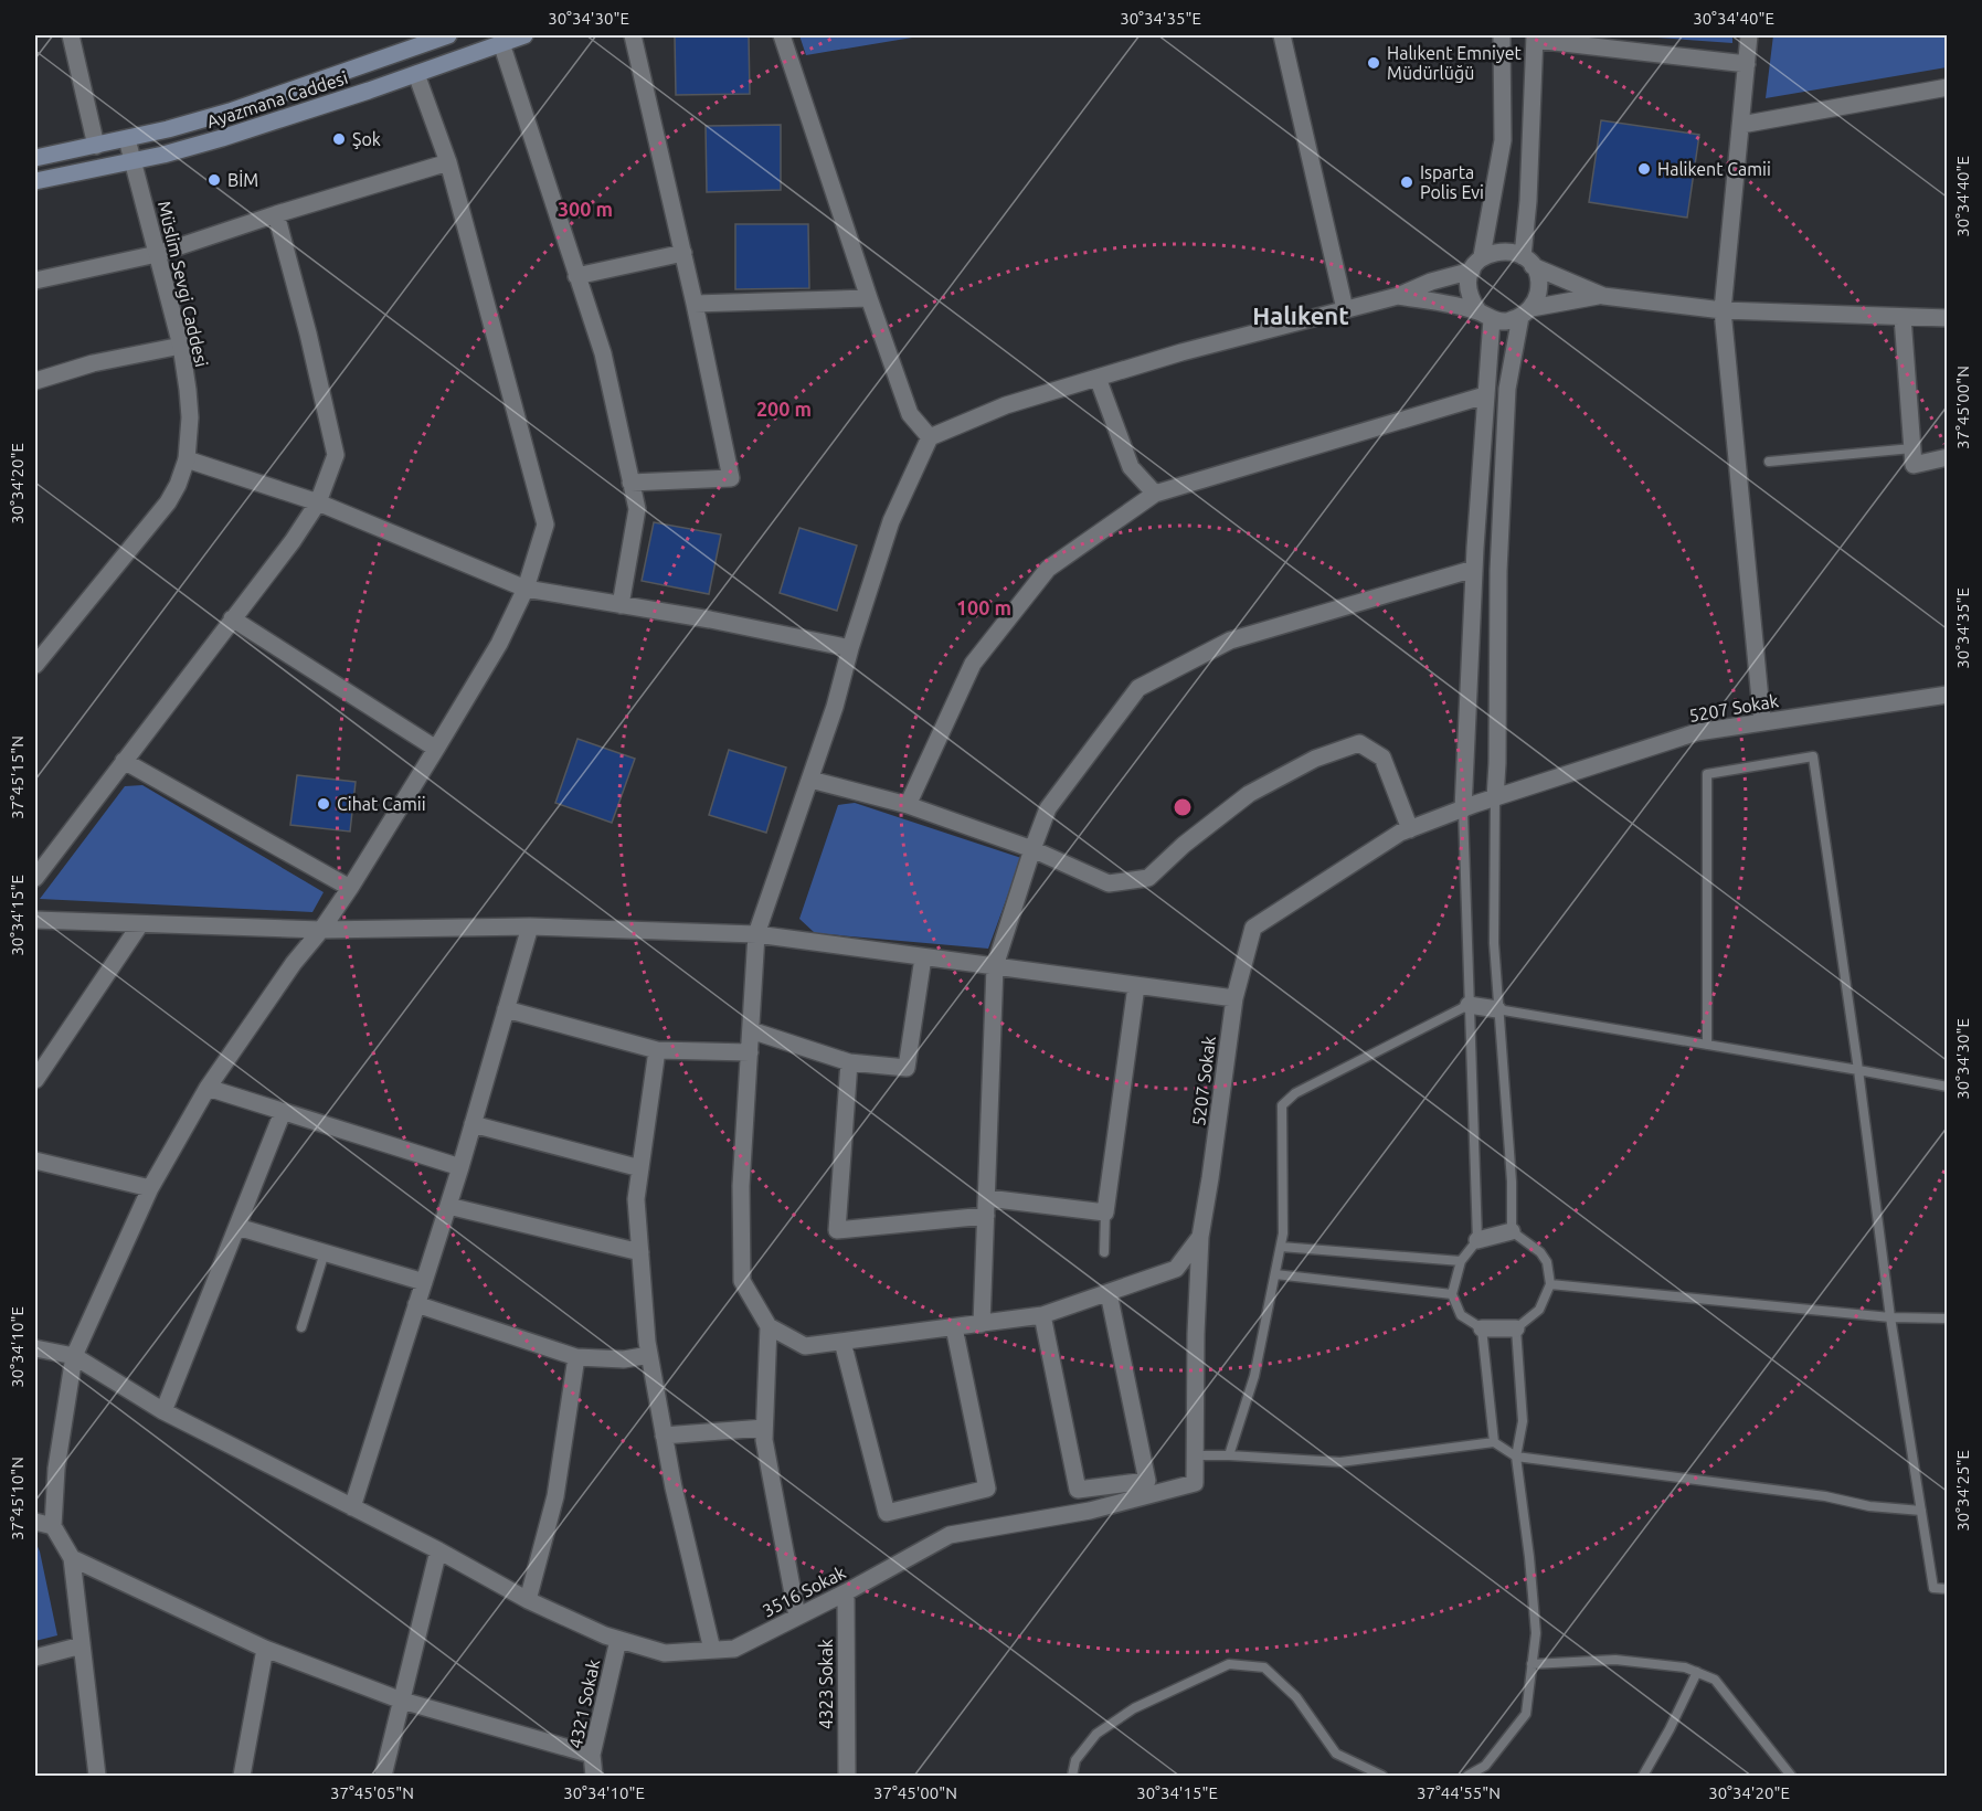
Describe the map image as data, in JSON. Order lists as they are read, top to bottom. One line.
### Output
{"streets":{"main road":["Ayazmana Caddesi"],"street":["Müslim Sevgi Caddesi","5207 Sokak","3516 Sokak","4323 Sokak","4321 Sokak"]},"crossings":[["Ayazmana Caddesi","Müslim Sevgi Caddesi"],["5207 Sokak","3516 Sokak"],["3516 Sokak","4323 Sokak"],["3516 Sokak","4321 Sokak"]],"districts":["Halıkent"],"places":["Halıkent Emniyet Müdürlüğü","Şok","Halikent Camii","BİM","Isparta Polis Evi","Cihat Camii"],"coordinates":["30°34'30\"E","30°34'35\"E","30°34'40\"E","37°45'00\"N","30°34'20\"E","37°45'15\"N","30°34'15\"E","30°34'10\"E","30°34'25\"E","37°45'10\"N","37°45'05\"N","37°44'55\"N"],"rings":["300 m","200 m","100 m"]}
